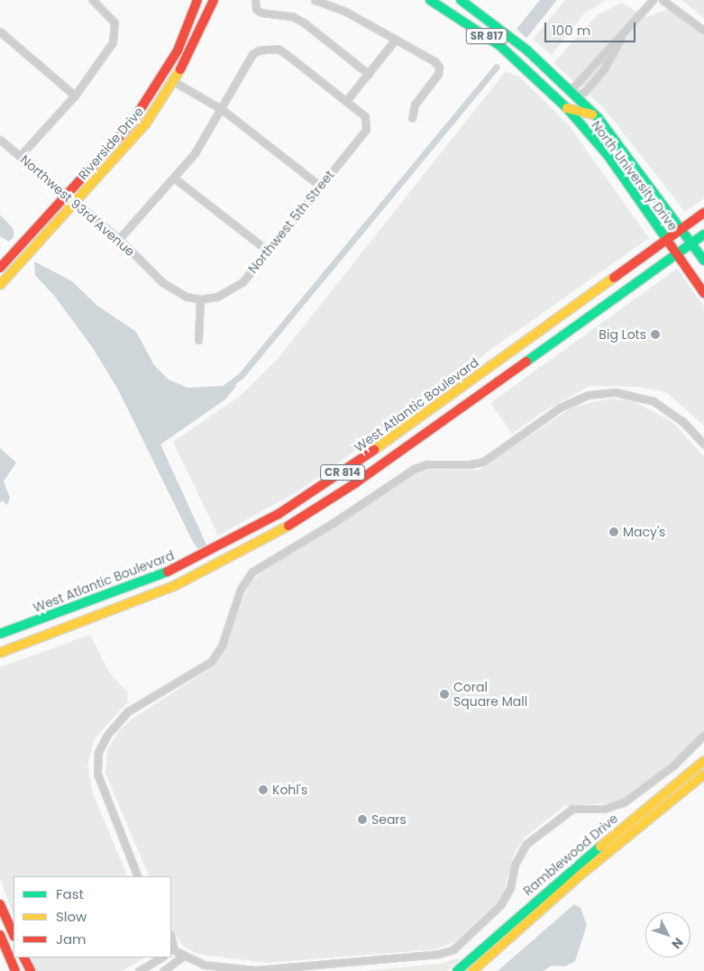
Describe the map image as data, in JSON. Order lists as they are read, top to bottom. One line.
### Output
{"streets":{"main road":["SR 817","Riverside Drive","North University Drive","West Atlantic Boulevard","CR 814","Ramblewood Drive"],"street":["Northwest 93rd Avenue","Northwest 5th Street"]},"crossings":[["Riverside Drive","Northwest 93rd Avenue"],["North University Drive","West Atlantic Boulevard"],["North University Drive","CR 814"],["Northwest 93rd Avenue","Northwest 5th Street"]],"places":["Big Lots","Macy's","Coral Square Mall","Kohl's","Sears"],"legend":["Fast","Slow","Jam"],"scale_bar":"100 m","north":"bottom right"}
